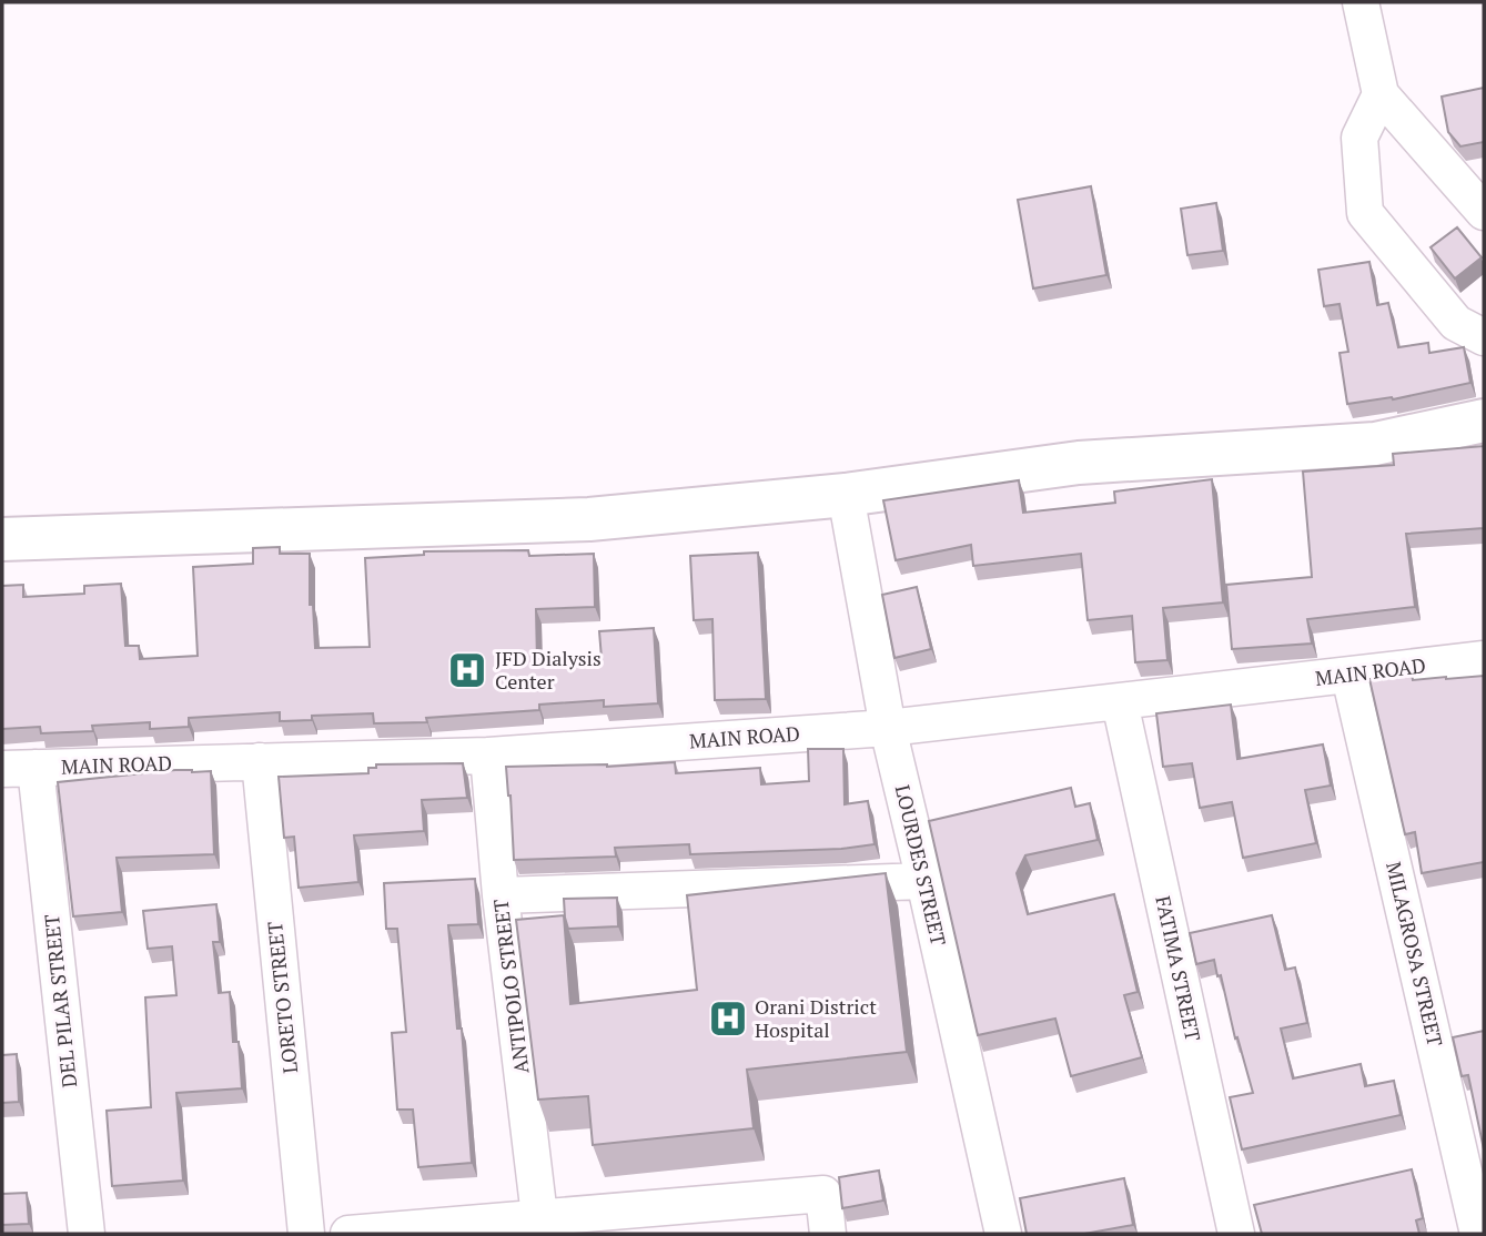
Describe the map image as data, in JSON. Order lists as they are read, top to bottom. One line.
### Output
{"streets":{"street":["MAIN ROAD","LOURDES STREET","MILAGROSA STREET","FATIMA STREET","ANTIPOLO STREET","LORETO STREET","DEL PILAR STREET"]},"crossings":[["MAIN ROAD","LOURDES STREET"],["MAIN ROAD","MILAGROSA STREET"],["MAIN ROAD","FATIMA STREET"],["MAIN ROAD","ANTIPOLO STREET"],["MAIN ROAD","LORETO STREET"],["MAIN ROAD","DEL PILAR STREET"]],"places":{"hospital":["JFD Dialysis Center","Orani District Hospital"]}}
